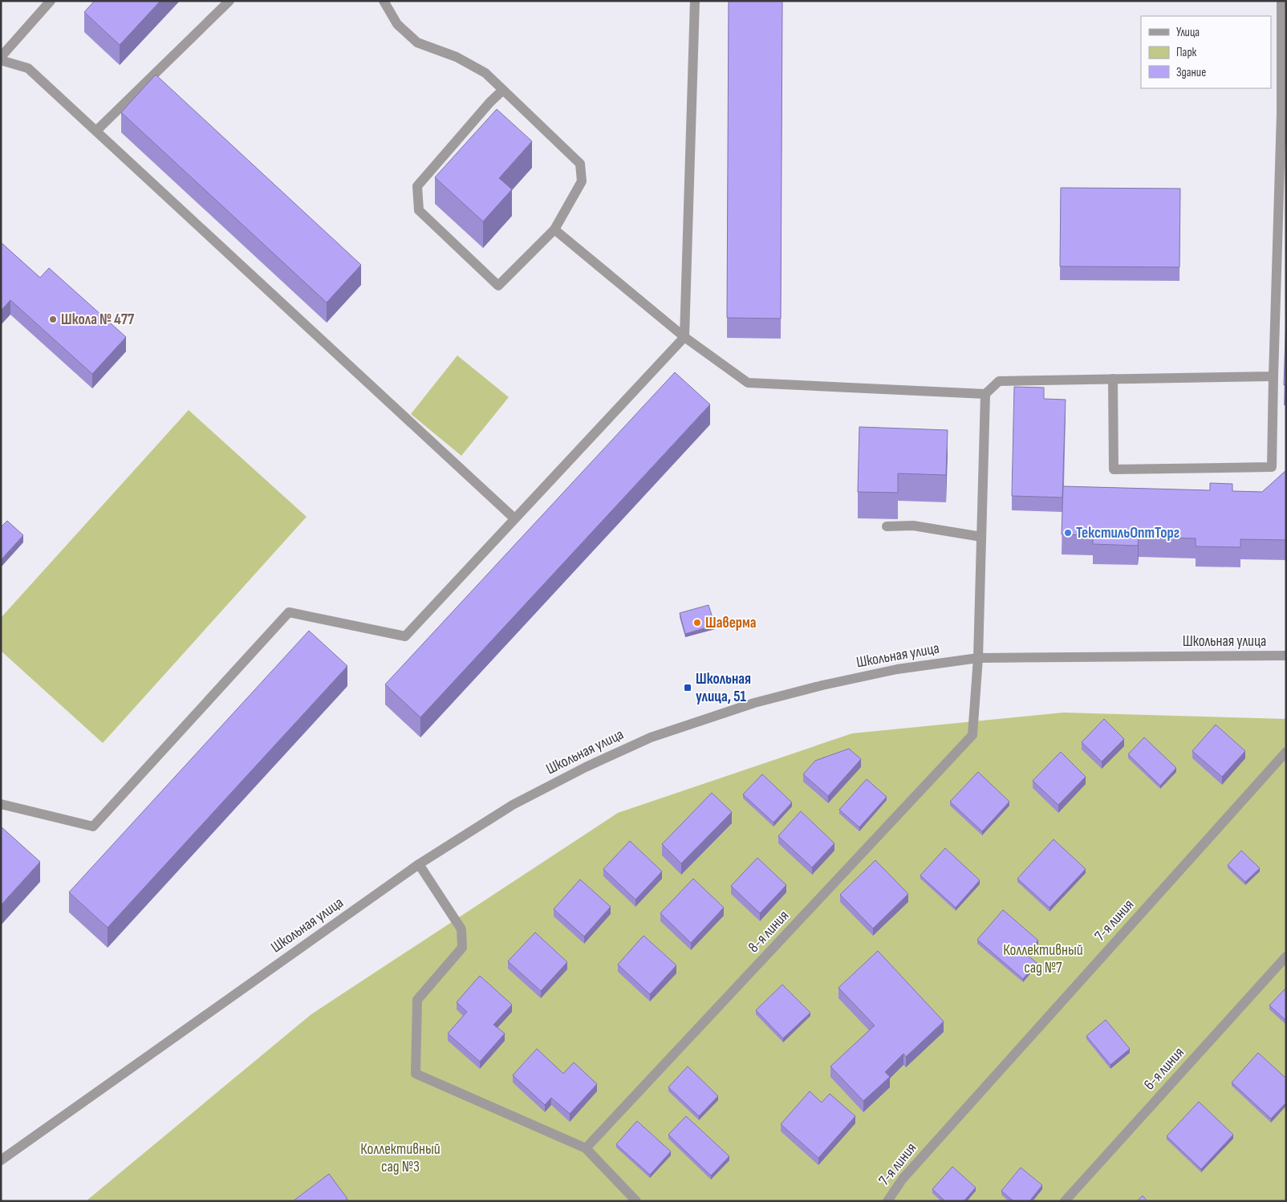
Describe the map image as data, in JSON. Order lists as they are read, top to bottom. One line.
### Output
{"streets":{"street":["Школьная улица","7-я линия","8-я линия","6-я линия"]},"crossings":[["Школьная улица","8-я линия"]],"parks":["Коллективный сад №7","Коллективный сад №3"],"places":{"other":["Школа № 477","ТекстильОптТорг","Шаверма"],"transit":["Школьная улица, 51"]},"legend":["Улица","Парк","Здание"]}
